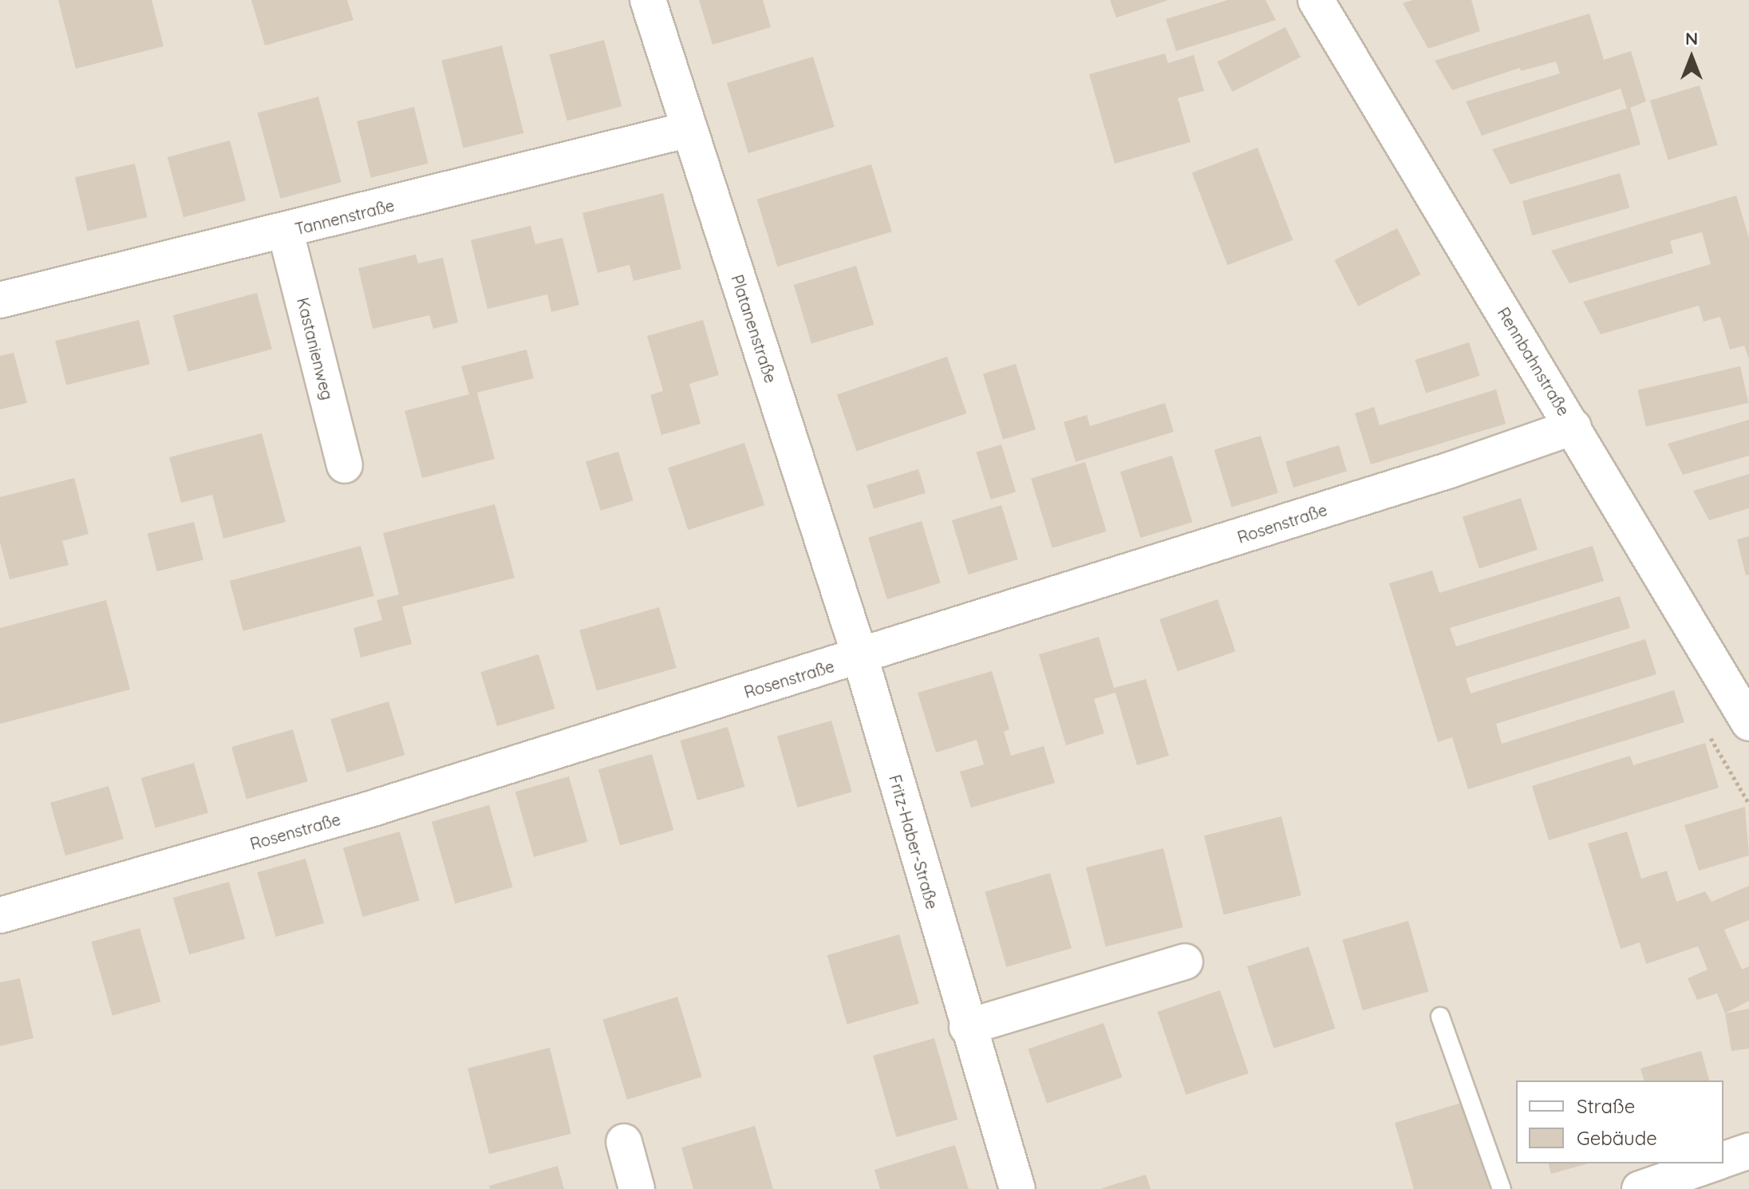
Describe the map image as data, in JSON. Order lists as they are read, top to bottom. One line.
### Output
{"streets":{"street":["Tannenstraße","Platanenstraße","Kastanienweg","Rennbahnstraße","Rosenstraße","Fritz-Haber-Straße"]},"crossings":[["Tannenstraße","Platanenstraße"],["Tannenstraße","Kastanienweg"],["Platanenstraße","Rosenstraße"],["Platanenstraße","Fritz-Haber-Straße"],["Rennbahnstraße","Rosenstraße"],["Rosenstraße","Fritz-Haber-Straße"]],"legend":["Straße","Gebäude"],"north":"top"}
